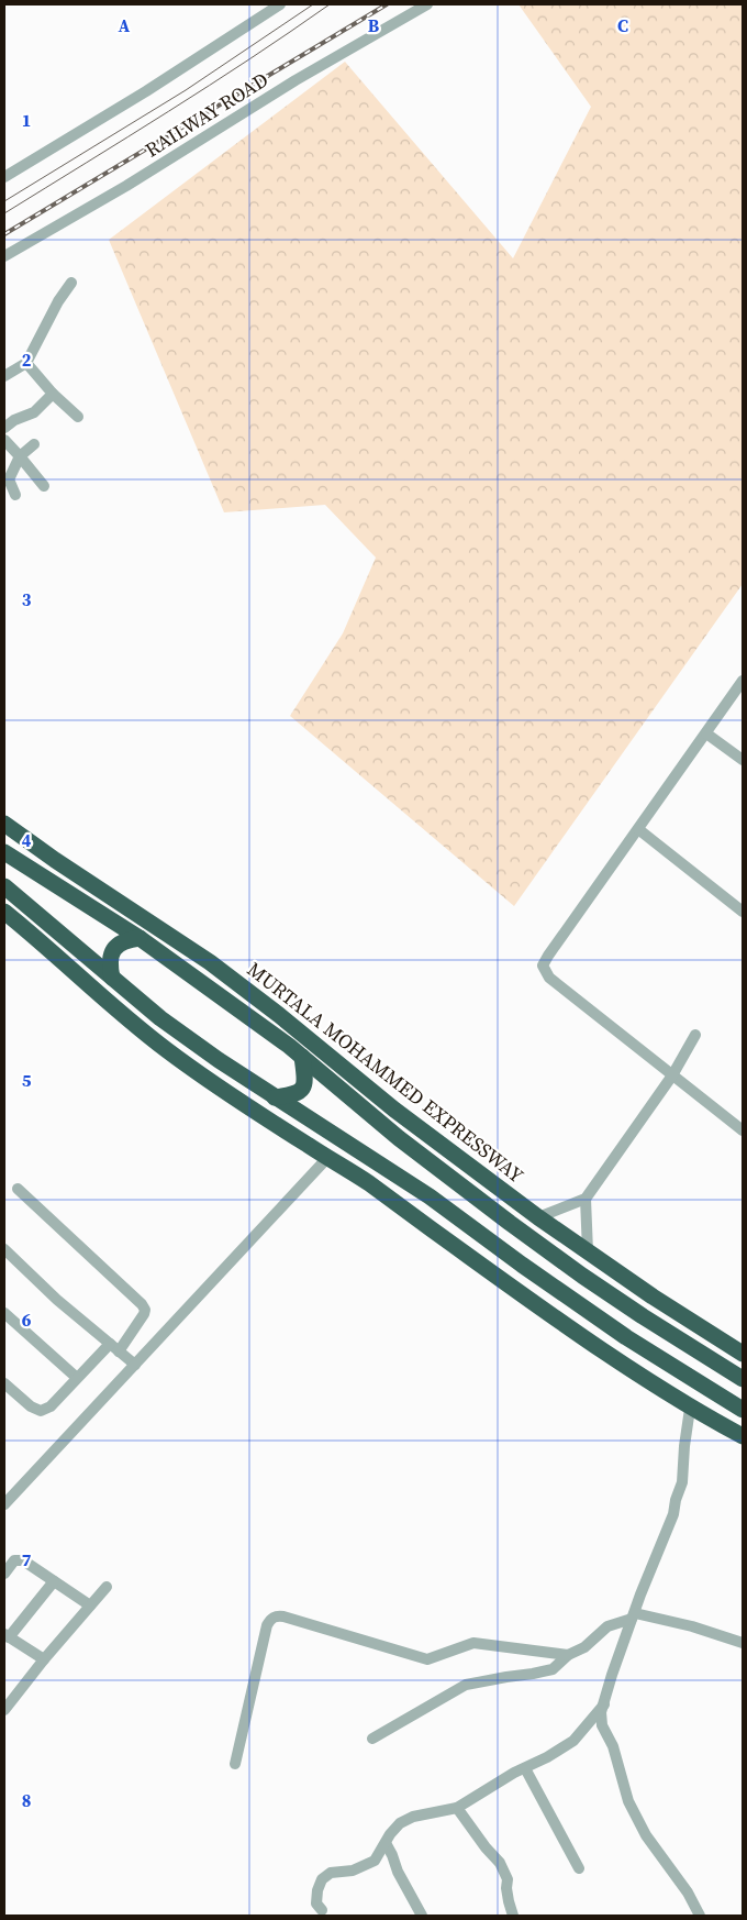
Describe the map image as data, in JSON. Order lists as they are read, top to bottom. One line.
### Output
{"streets":{"highway":["MURTALA MOHAMMED EXPRESSWAY"],"street":["RAILWAY ROAD"]},"grid":{"columns":["A","B","C"],"rows":["1","2","3","4","5","6","7","8"]}}
